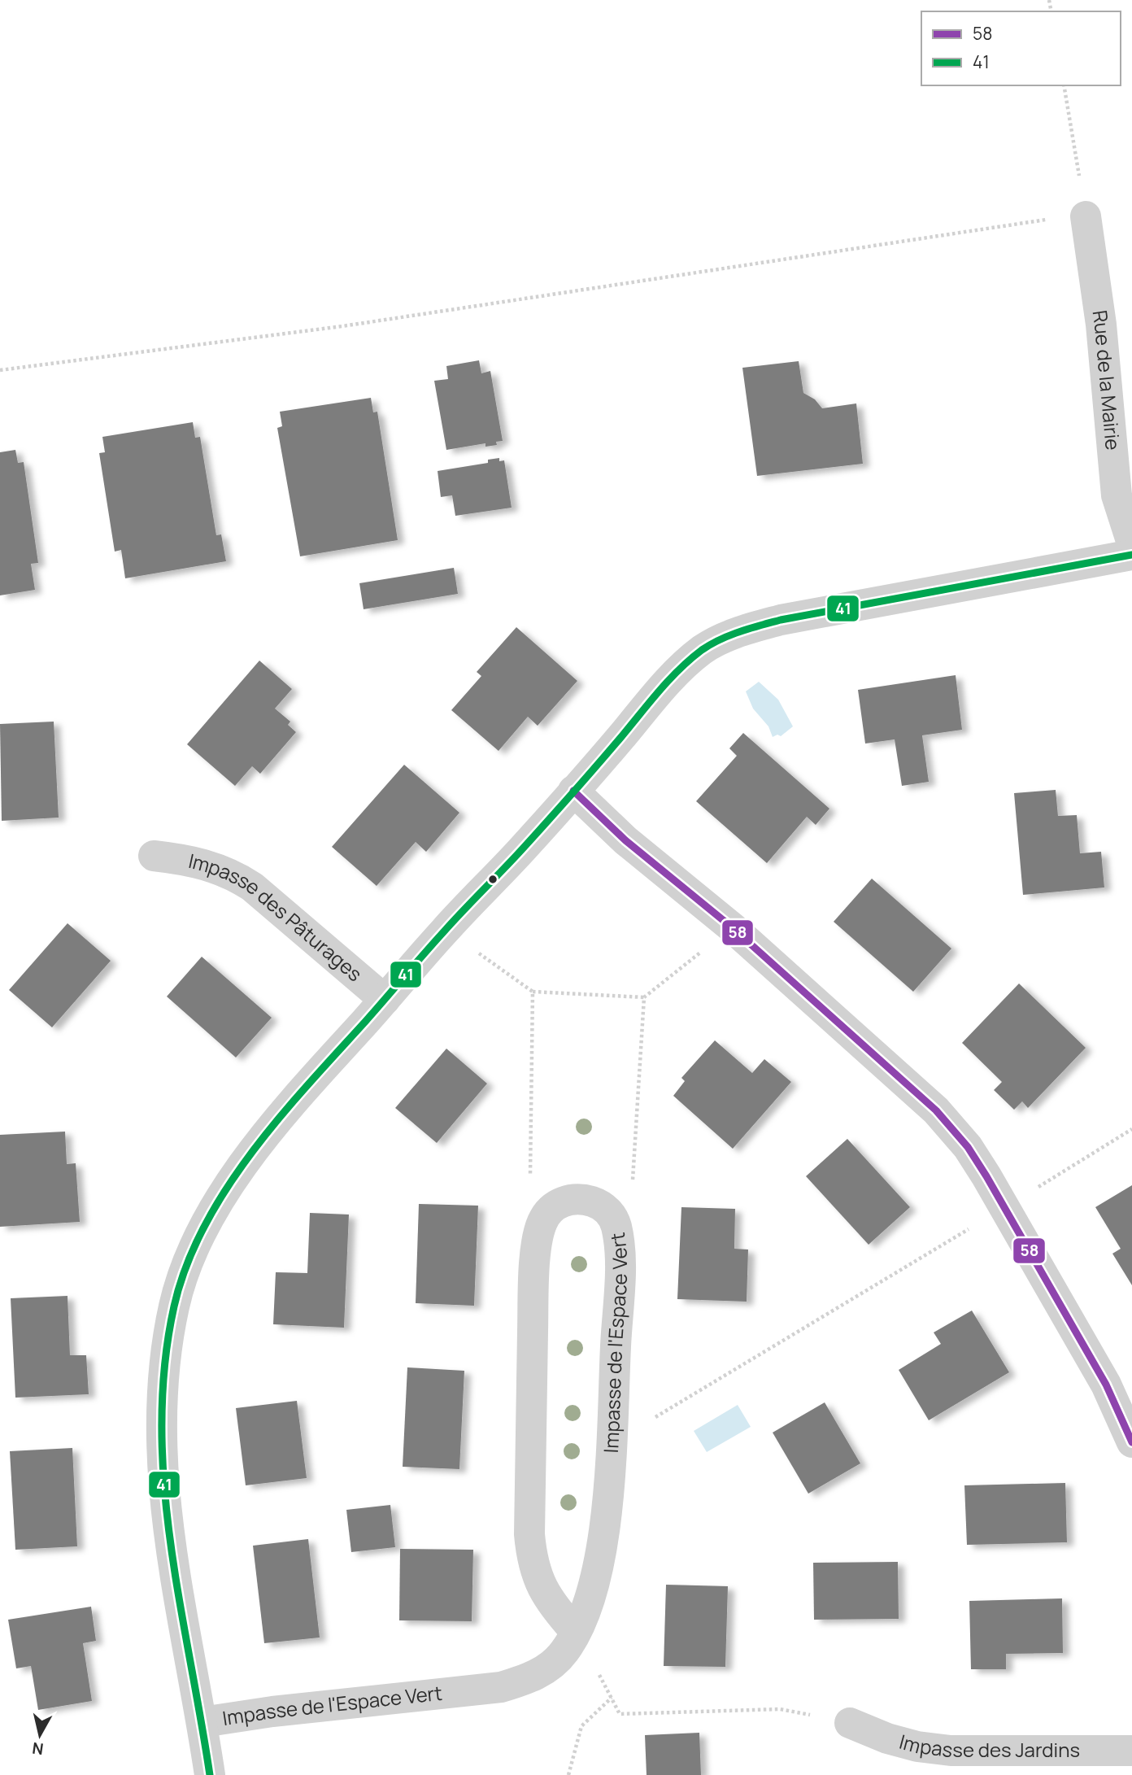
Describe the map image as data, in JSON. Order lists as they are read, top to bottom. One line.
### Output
{"streets":{"street":["Rue de la Mairie","Impasse des Pâturages","Impasse de l'Espace Vert","Impasse des Jardins"]},"lines":["transit line 41","transit line 58"],"legend":["58","41"],"north":"bottom"}
